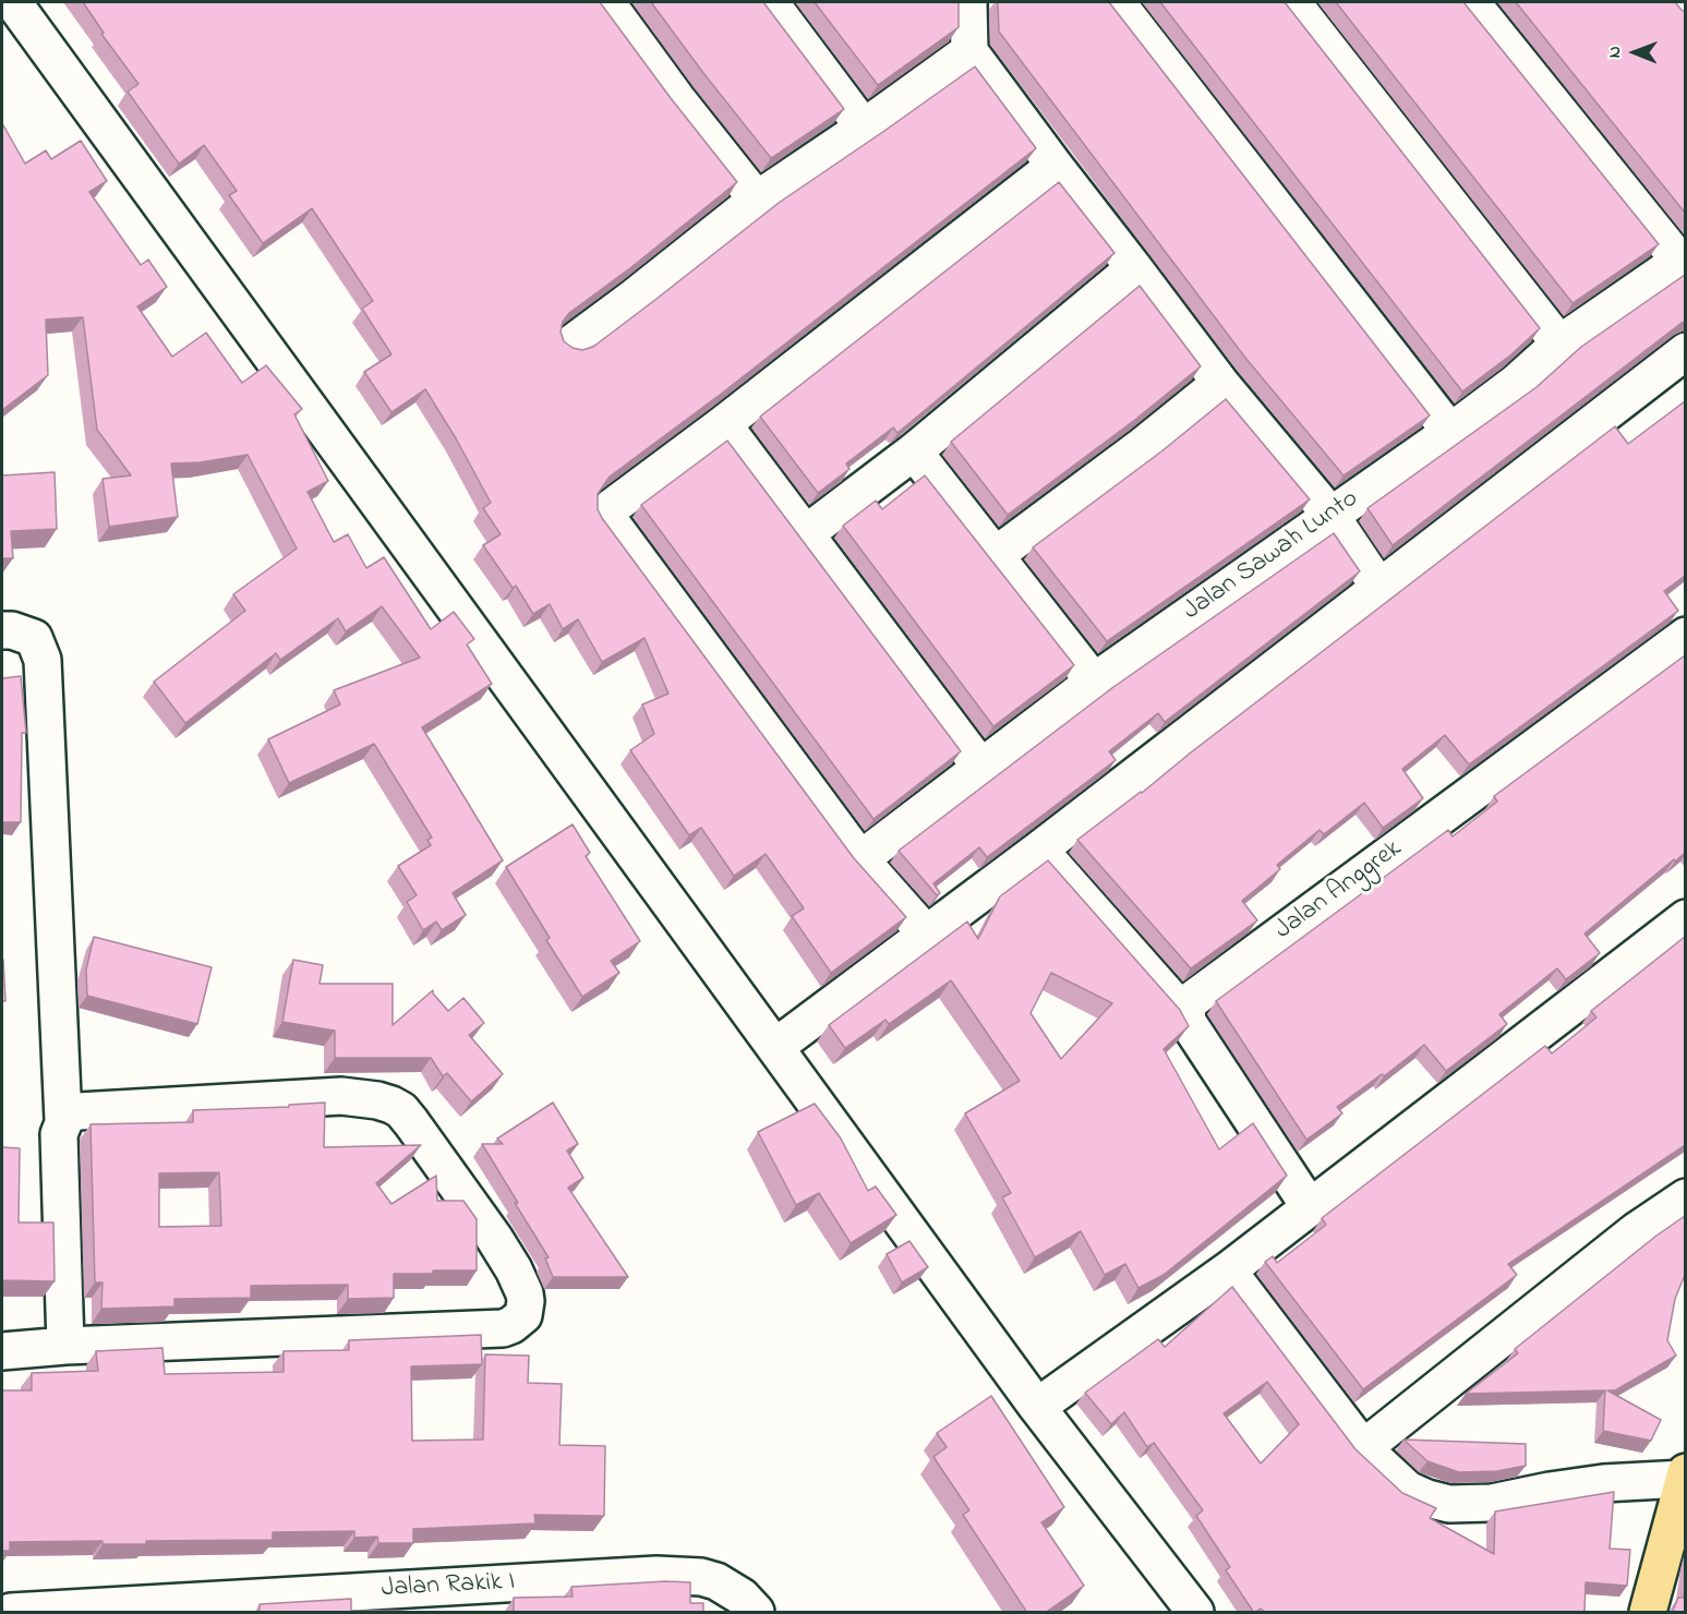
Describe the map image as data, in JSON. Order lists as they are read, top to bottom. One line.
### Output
{"streets":{"street":["Jalan Sawah Lunto","Jalan Anggrek","Jalan Rakik I"]},"north":"left"}
